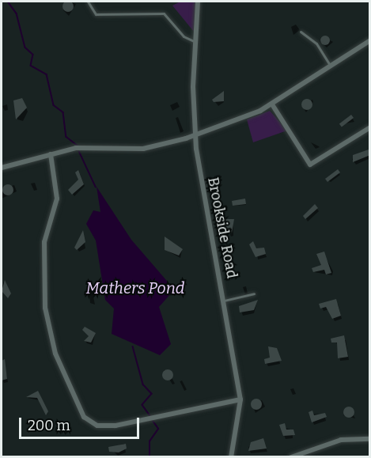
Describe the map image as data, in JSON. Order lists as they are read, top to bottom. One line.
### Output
{"streets":{"street":["Brookside Road"]},"water":["Mathers Pond"],"scale_bar":"200 m"}
